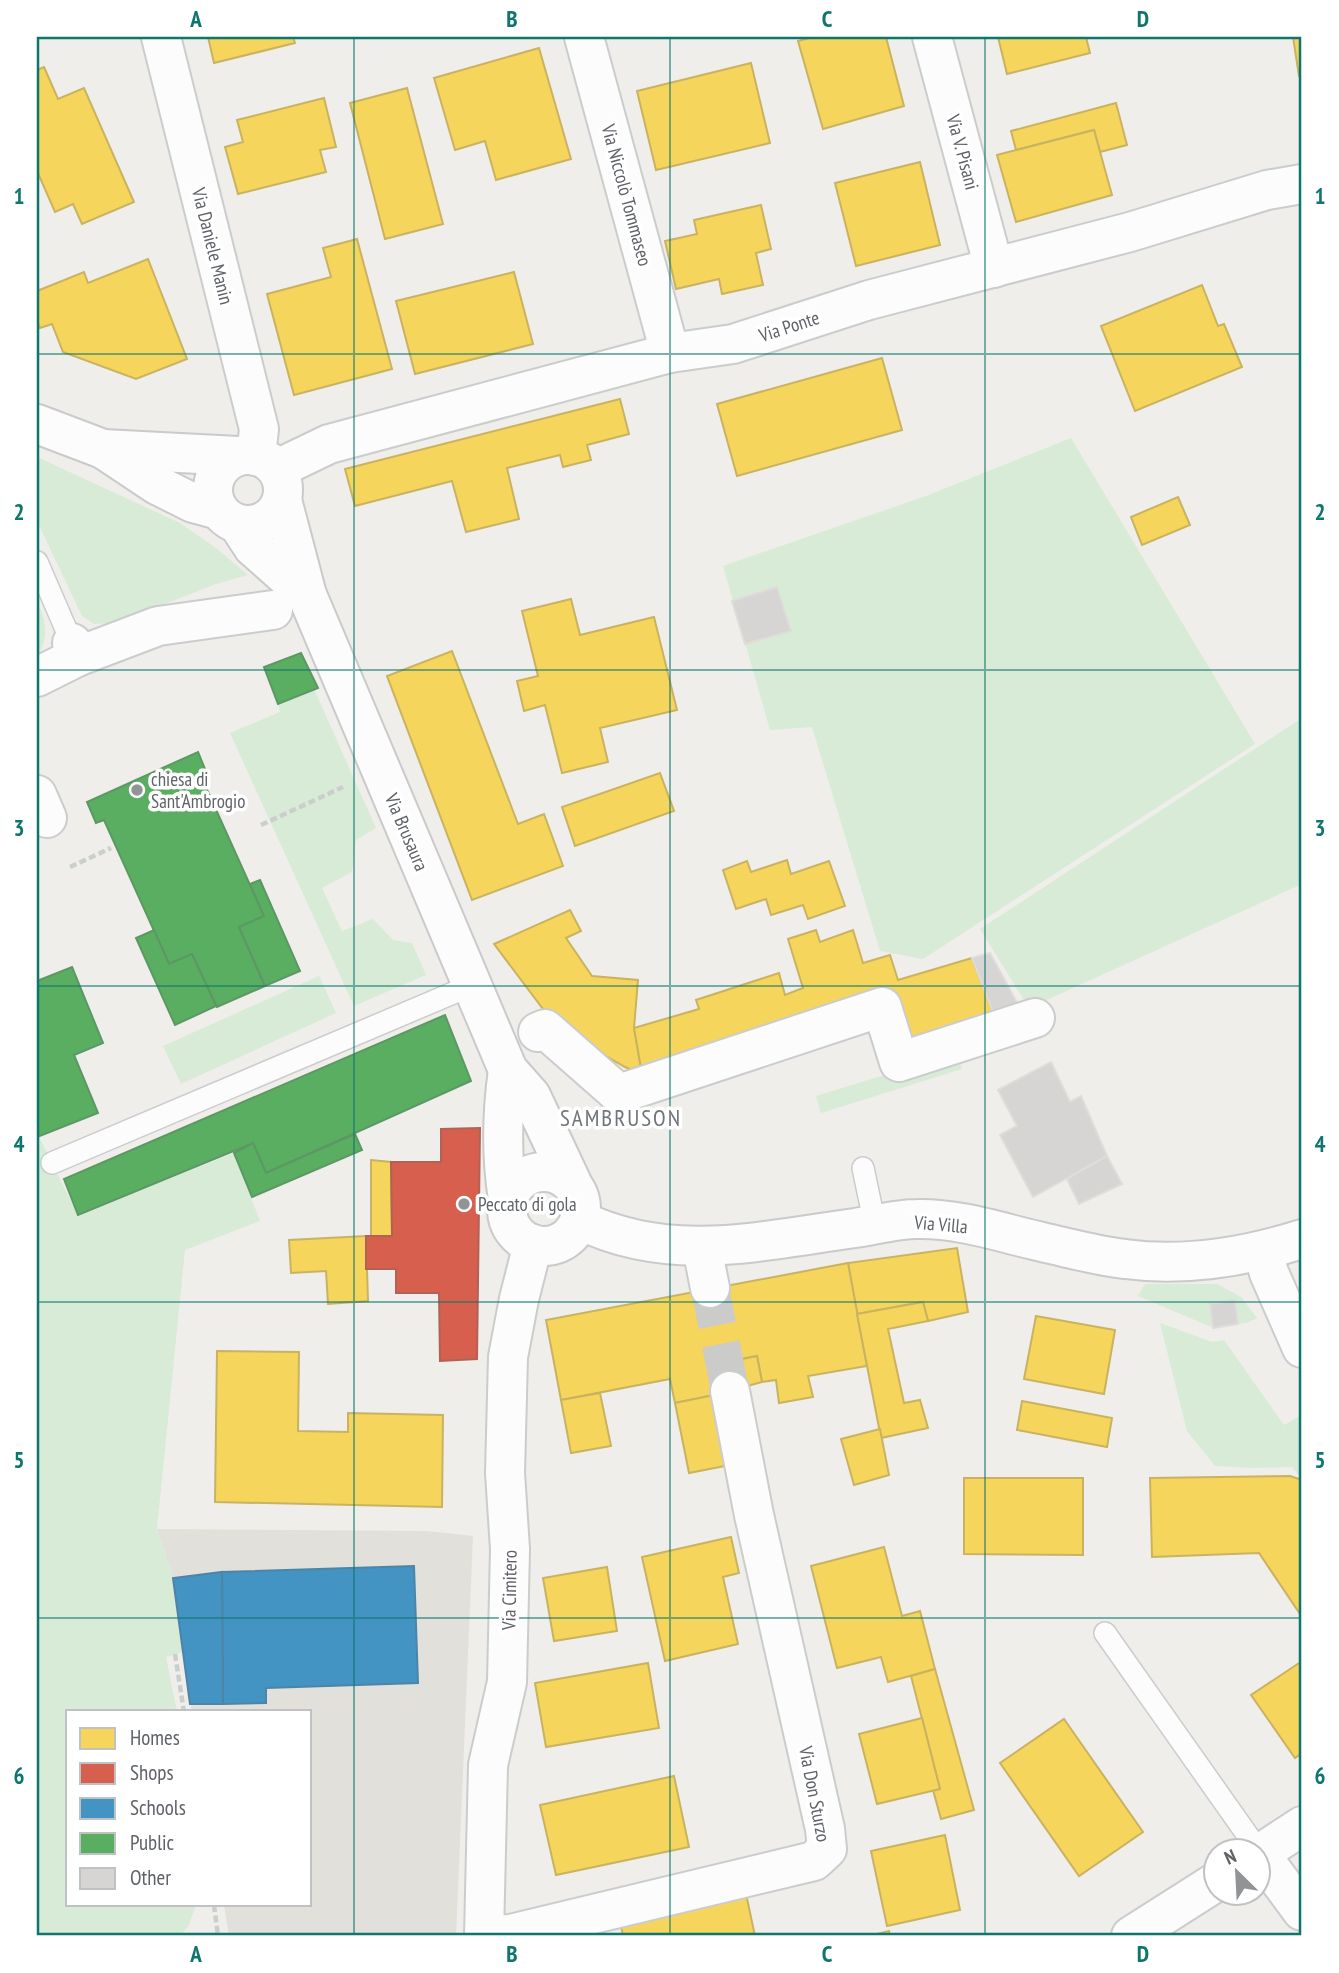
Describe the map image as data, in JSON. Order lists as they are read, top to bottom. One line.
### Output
{"streets":{"street":["Via V. Pisani","Via Niccolò Tommaseo","Via Daniele Manin","Via Ponte","Via Brusaura","Via Villa","Via Cimitero","Via Don Sturzo"]},"crossings":[["Via V. Pisani","Via Ponte"],["Via Niccolò Tommaseo","Via Ponte"],["Via Daniele Manin","Via Ponte"],["Via Daniele Manin","Via Brusaura"],["Via Ponte","Via Brusaura"],["Via Brusaura","Via Villa"],["Via Brusaura","Via Cimitero"],["Via Villa","Via Cimitero"],["Via Cimitero","Via Don Sturzo"]],"districts":["SAMBRUSON"],"places":["chiesa di Sant'Ambrogio","Peccato di gola"],"legend":["Homes","Shops","Schools","Public","Other"],"north":"top left","grid":{"columns":["A","B","C","D"],"rows":["1","2","3","4","5","6"]}}
